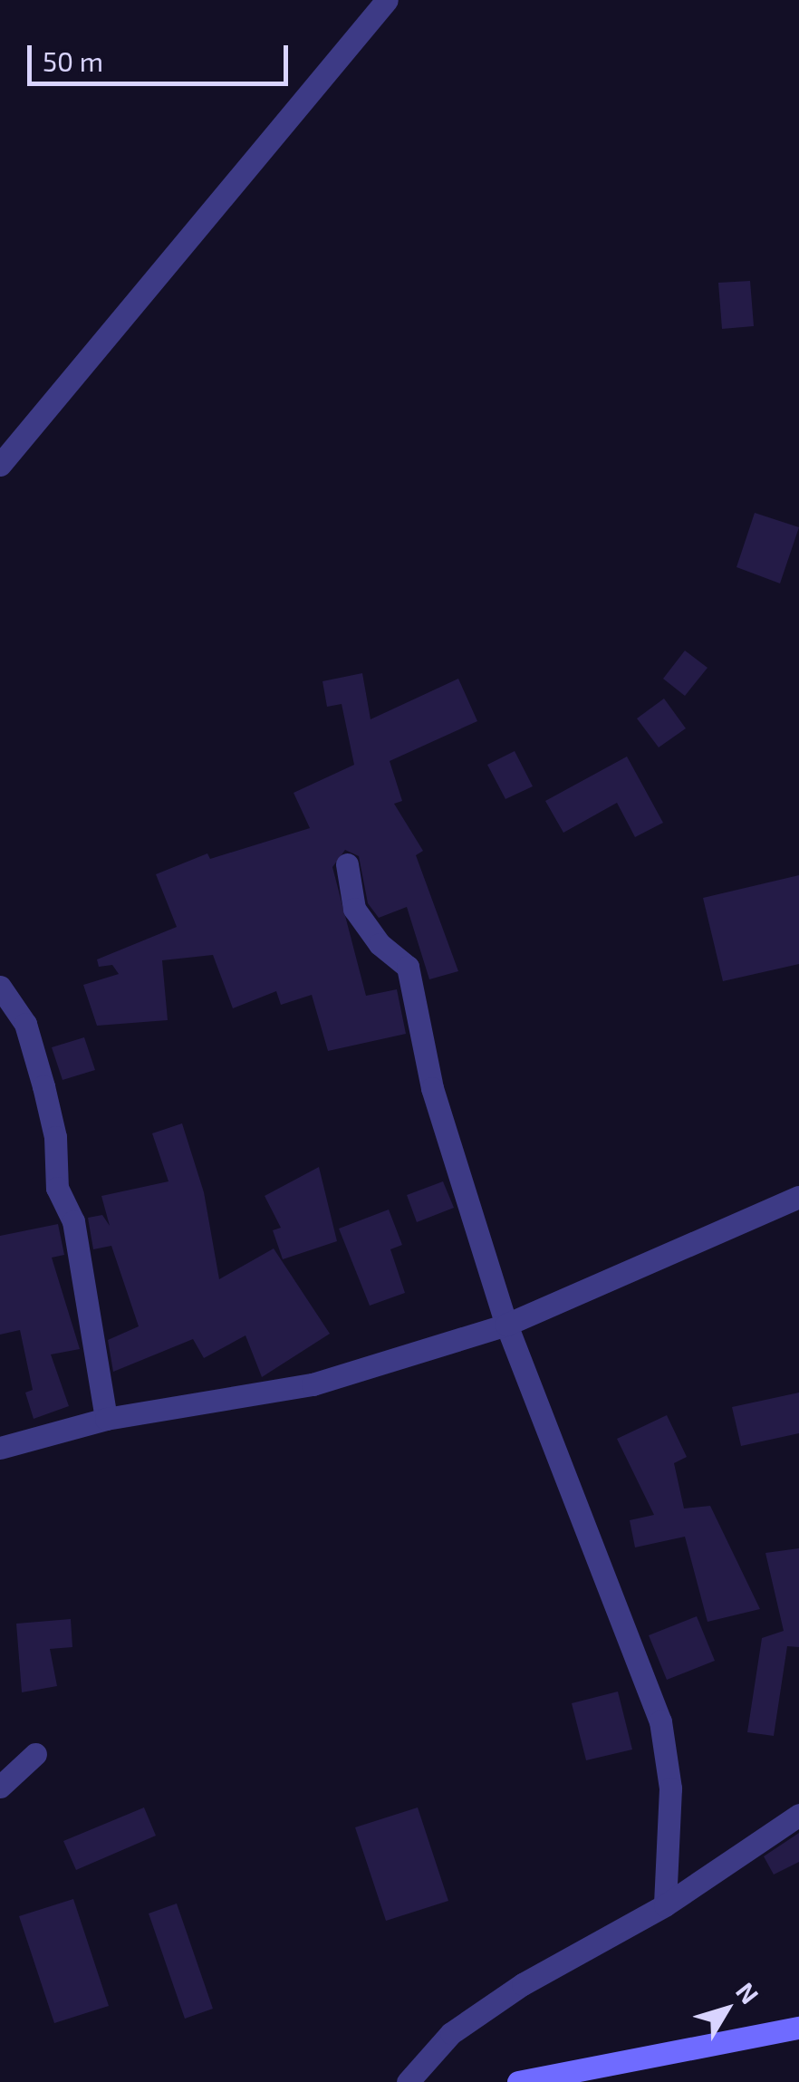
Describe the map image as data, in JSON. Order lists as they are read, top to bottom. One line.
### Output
{"scale_bar":"50 m","north":"top right"}
